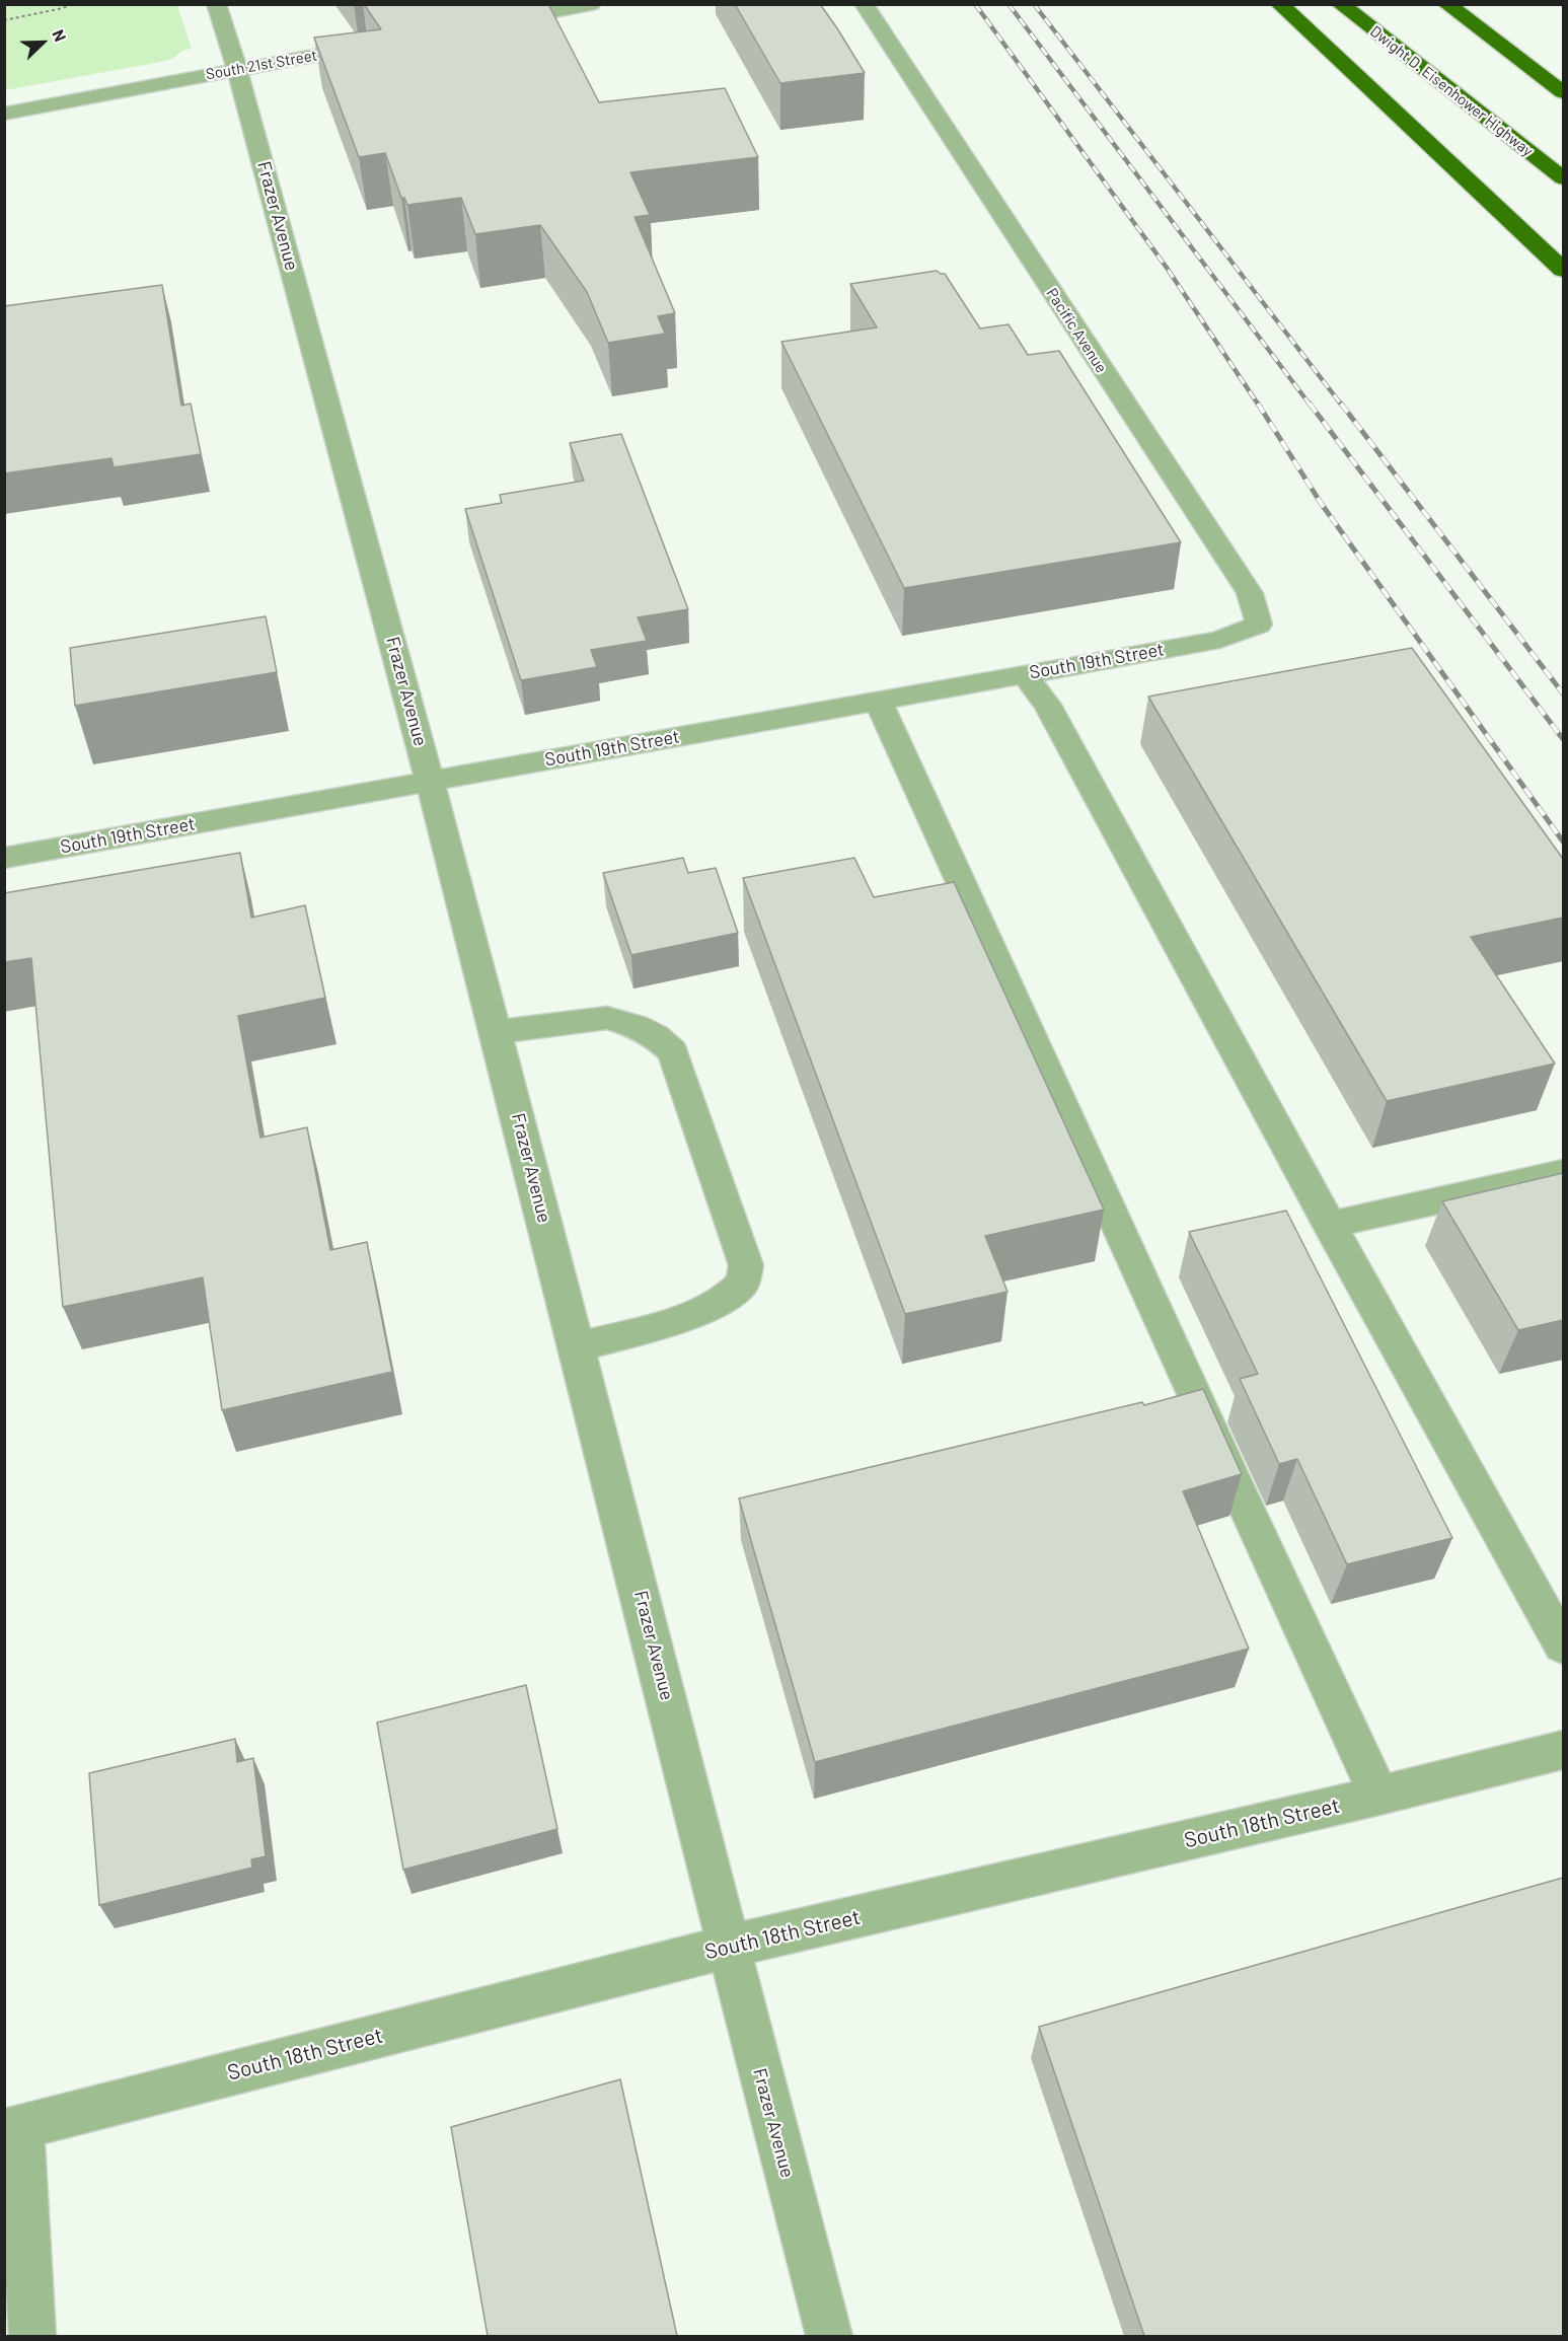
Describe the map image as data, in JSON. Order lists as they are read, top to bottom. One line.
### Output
{"streets":{"highway":["Dwight D. Eisenhower Highway"],"street":["South 21st Street","Frazer Avenue","Pacific Avenue","South 19th Street","South 18th Street"]},"crossings":[["South 21st Street","Frazer Avenue"],["Frazer Avenue","South 19th Street"],["Frazer Avenue","South 18th Street"],["Pacific Avenue","South 19th Street"]],"north":"top right"}
